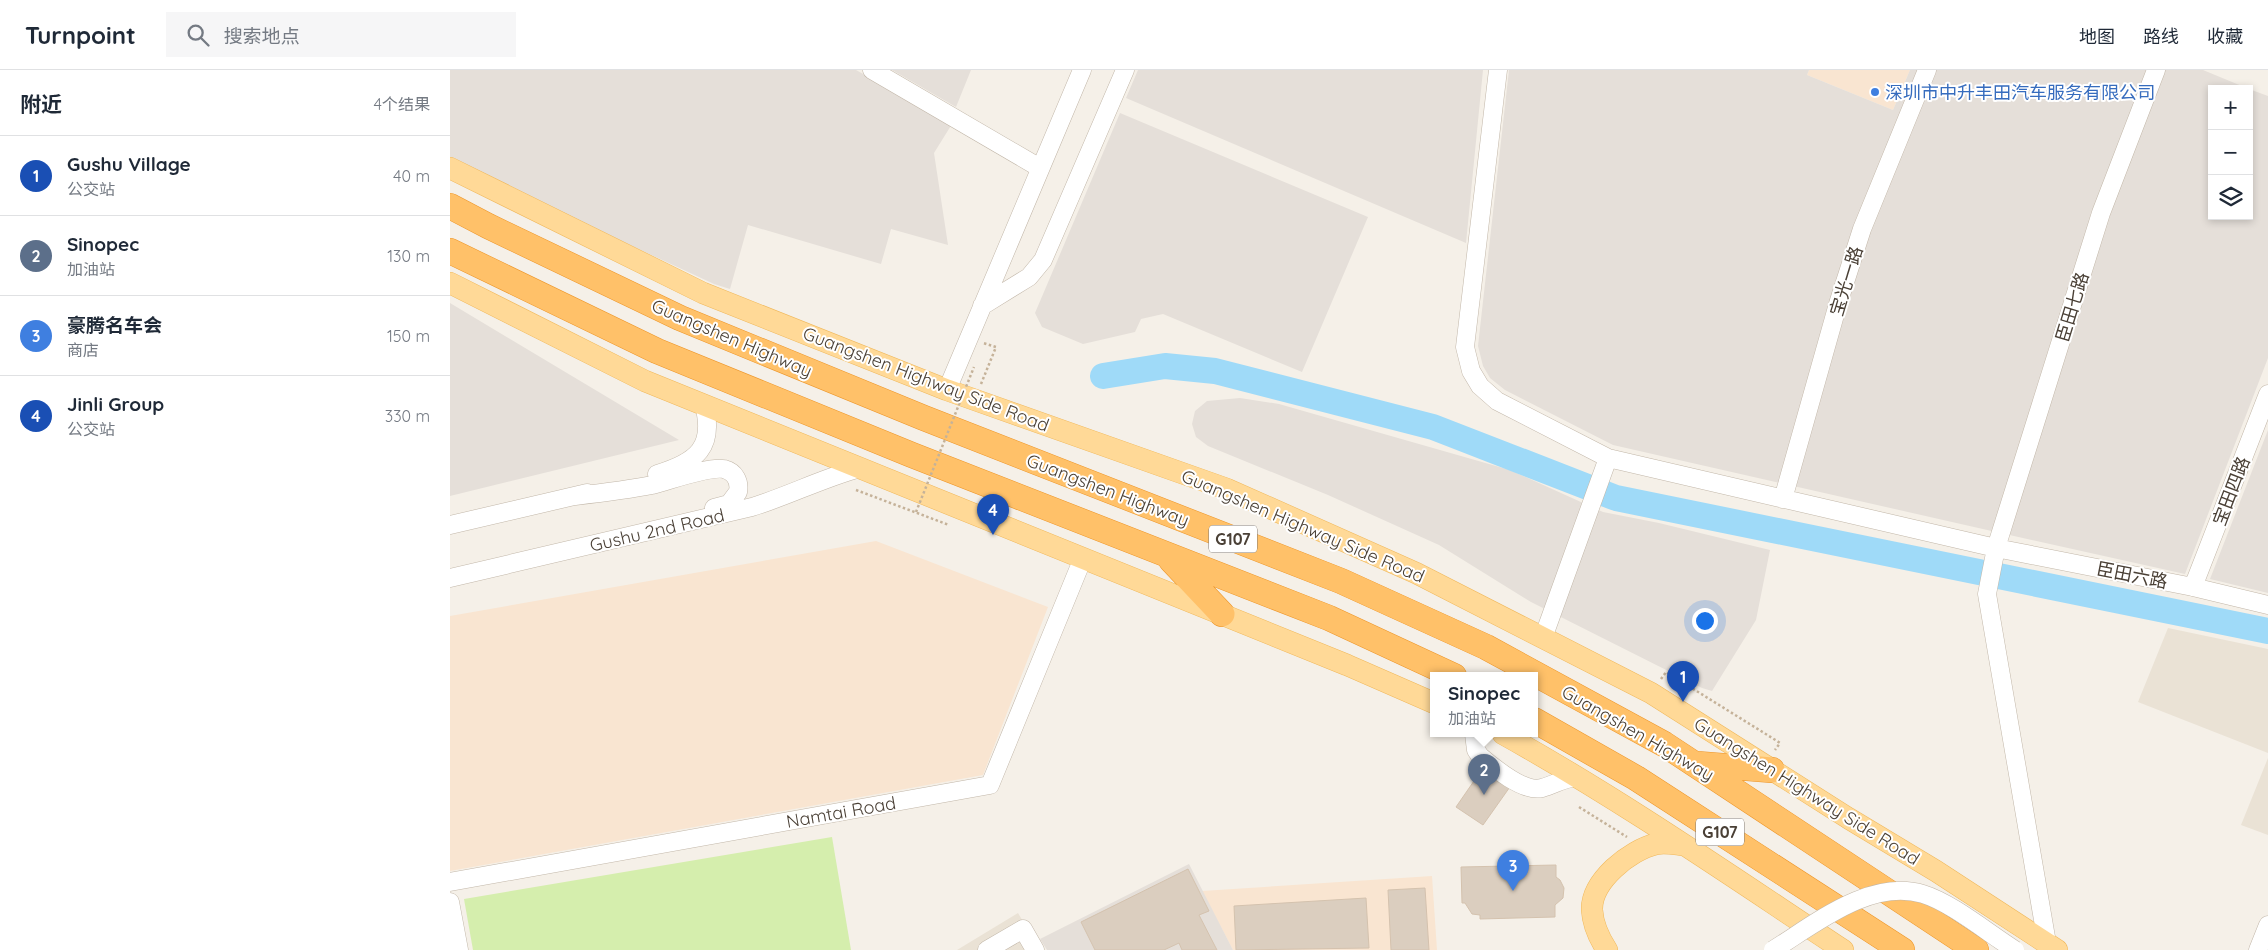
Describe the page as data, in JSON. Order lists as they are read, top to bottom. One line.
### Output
{"streets":{"highway":["Guangshen Highway","G107"],"main road":["Guangshen Highway Side Road"],"street":["宝光一路","臣田七路","宝田四路","Gushu 2nd Road","臣田六路","Namtai Road"]},"crossings":[["宝光一路","臣田六路"],["臣田七路","Guangshen Highway Side Road"],["臣田七路","臣田六路"],["宝田四路","臣田六路"]],"places":["深圳市中升丰田汽车服务有限公司"],"page":{"header":"Turnpoint","search":"搜索地点","nav":["地图","路线","收藏"],"heading":["附近","4个结果"],"map_buttons":["+","−"],"list":[{"mark":"1","name":"Gushu Village","note":"公交站","value":"40 m"},{"mark":"2","name":"Sinopec","note":"加油站","value":"130 m"},{"mark":"3","name":"豪腾名车会","note":"商店","value":"150 m"},{"mark":"4","name":"Jinli Group","note":"公交站","value":"330 m"}],"pins":["4","1","2","3"],"popup":["Sinopec","加油站"]}}
